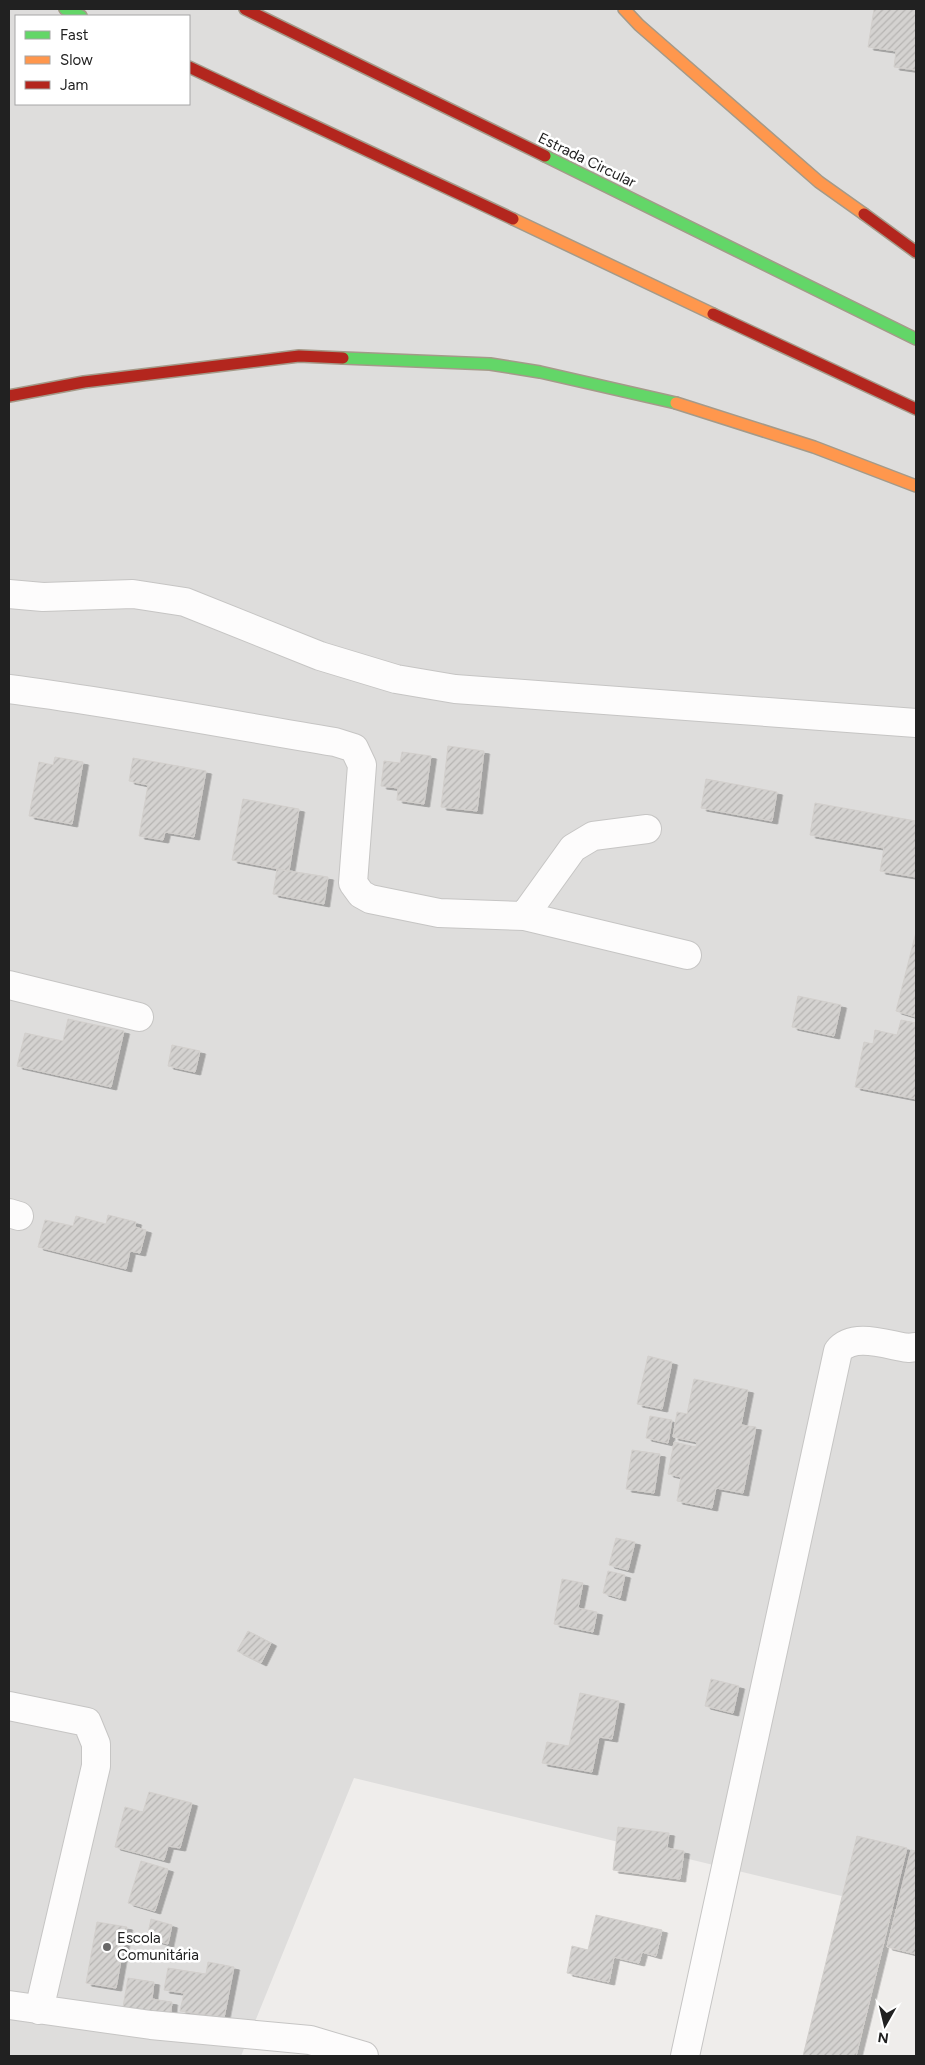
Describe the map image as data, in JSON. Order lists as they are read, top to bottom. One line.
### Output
{"streets":{"main road":["Estrada Circular"]},"places":["Escola Comunitária"],"legend":["Fast","Slow","Jam"],"north":"bottom"}
